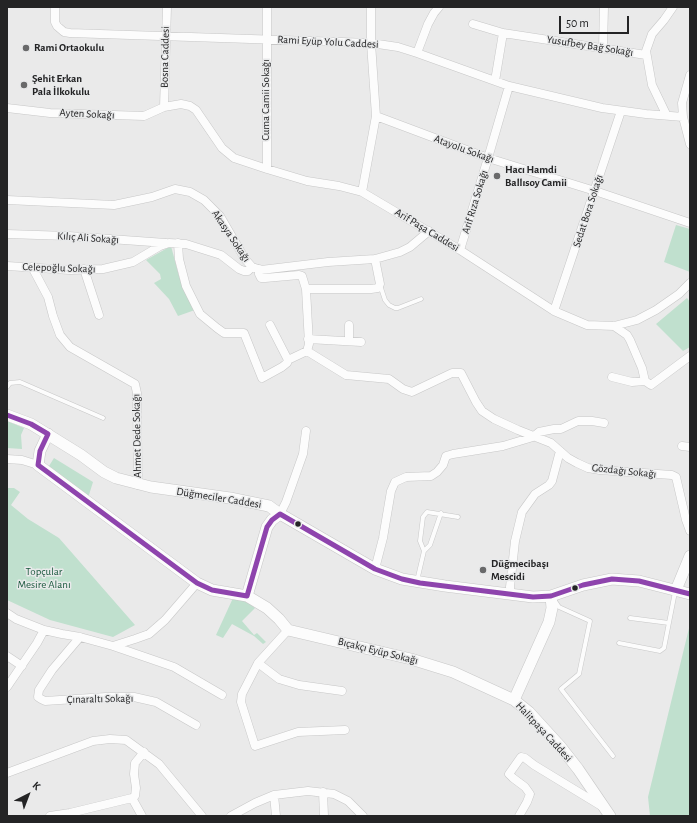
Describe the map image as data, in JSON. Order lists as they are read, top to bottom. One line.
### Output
{"streets":{"street":["Rami Eyüp Yolu Caddesi","Yusufbey Bağ Sokağı","Bosna Caddesi","Cuma Camii Sokağı","Ayten Sokağı","Atayolu Sokağı","Arif Rıza Sokağı","Sedat Bora Sokağı","Arif Paşa Caddesi","Akasya Sokağı","Kılıç Ali Sokağı","Celepoğlu Sokağı","Ahmet Dede Sokağı","Gözdağı Sokağı","Düğmeciler Caddesi","Bıçakçı Eyüp Sokağı","Çınaraltı Sokağı","Halitpaşa Caddesi"]},"crossings":[["Rami Eyüp Yolu Caddesi","Yusufbey Bağ Sokağı"],["Rami Eyüp Yolu Caddesi","Bosna Caddesi"],["Rami Eyüp Yolu Caddesi","Cuma Camii Sokağı"],["Rami Eyüp Yolu Caddesi","Arif Rıza Sokağı"],["Rami Eyüp Yolu Caddesi","Sedat Bora Sokağı"],["Bosna Caddesi","Ayten Sokağı"],["Bosna Caddesi","Arif Paşa Caddesi"],["Cuma Camii Sokağı","Arif Paşa Caddesi"],["Ayten Sokağı","Arif Paşa Caddesi"],["Atayolu Sokağı","Arif Rıza Sokağı"],["Atayolu Sokağı","Sedat Bora Sokağı"],["Arif Rıza Sokağı","Arif Paşa Caddesi"],["Sedat Bora Sokağı","Arif Paşa Caddesi"],["Arif Paşa Caddesi","Akasya Sokağı"],["Akasya Sokağı","Celepoğlu Sokağı"],["Kılıç Ali Sokağı","Celepoğlu Sokağı"],["Celepoğlu Sokağı","Ahmet Dede Sokağı"],["Ahmet Dede Sokağı","Düğmeciler Caddesi"],["Düğmeciler Caddesi","Halitpaşa Caddesi"],["Bıçakçı Eyüp Sokağı","Halitpaşa Caddesi"]],"parks":["Topçular Mesire Alanı"],"places":["Rami Ortaokulu","Şehit Erkan Pala İlkokulu","Hacı Hamdi Ballısoy Camii","Düğmecibaşı Mescidi"],"scale_bar":"50 m","north":"top right"}
